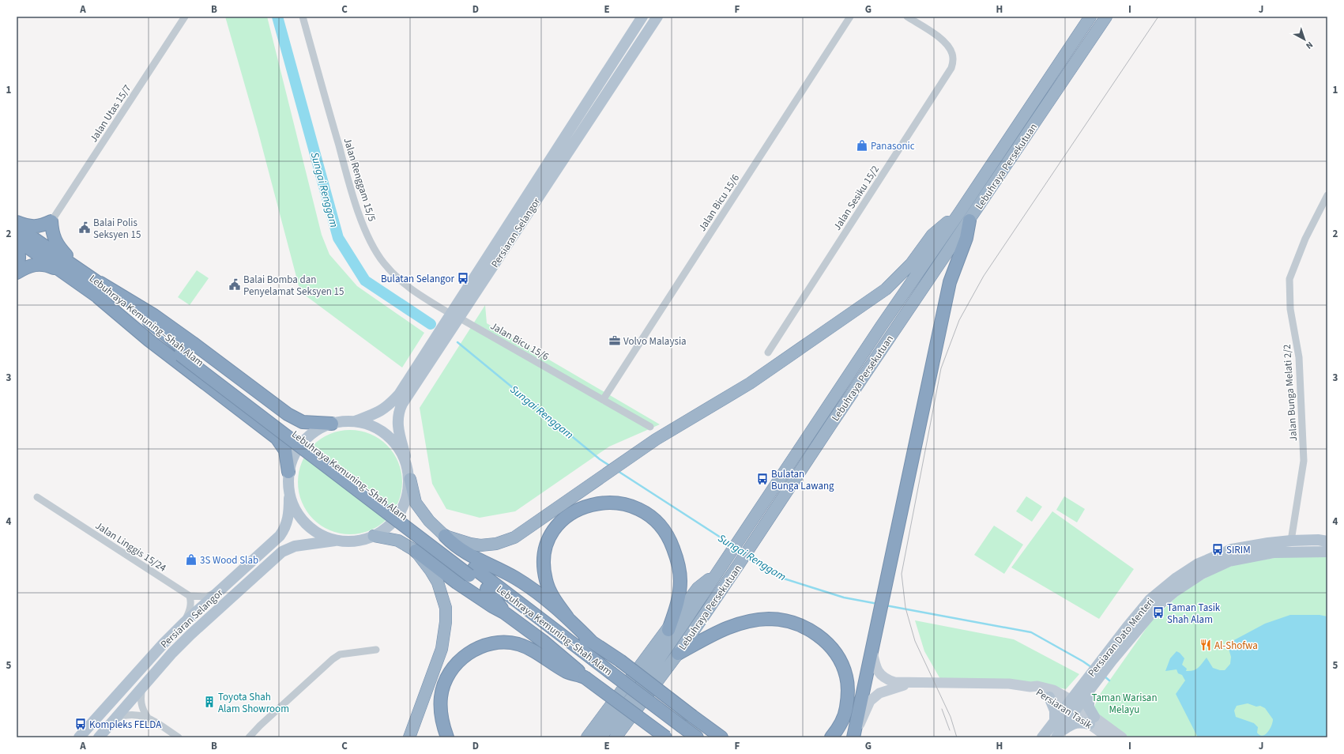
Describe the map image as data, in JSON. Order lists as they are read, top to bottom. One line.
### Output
{"streets":{"highway":["Lebuhraya Persekutuan","Lebuhraya Kemuning–Shah Alam"],"main road":["Persiaran Selangor","Persiaran Dato Menteri","Persiaran Tasik"],"street":["Jalan Utas 15/7","Jalan Renggam 15/5","Jalan Sesiku 15/2","Jalan Bicu 15/6","Jalan Bunga Melati 2/2","Jalan Linggis 15/24"]},"crossings":[["Jalan Renggam 15/5","Jalan Bicu 15/6"],["Jalan Renggam 15/5","Persiaran Selangor"],["Jalan Bicu 15/6","Persiaran Selangor"],["Jalan Bunga Melati 2/2","Persiaran Dato Menteri"],["Persiaran Dato Menteri","Persiaran Tasik"]],"water":["Sungai Renggam"],"parks":["Taman Warisan Melayu"],"places":{"shop":["Panasonic","3S Wood Slab"],"public building":["Balai Polis Seksyen 15","Balai Bomba dan Penyelamat Seksyen 15"],"bus stop":["Bulatan Selangor","Bulatan Bunga Lawang","SIRIM","Taman Tasik Shah Alam","Kompleks FELDA"],"office":["Volvo Malaysia"],"restaurant":["Al-Shofwa"],"building":["Toyota Shah Alam Showroom"]},"north":"bottom right","grid":{"columns":["A","B","C","D","E","F","G","H","I","J"],"rows":["1","2","3","4","5"]}}
